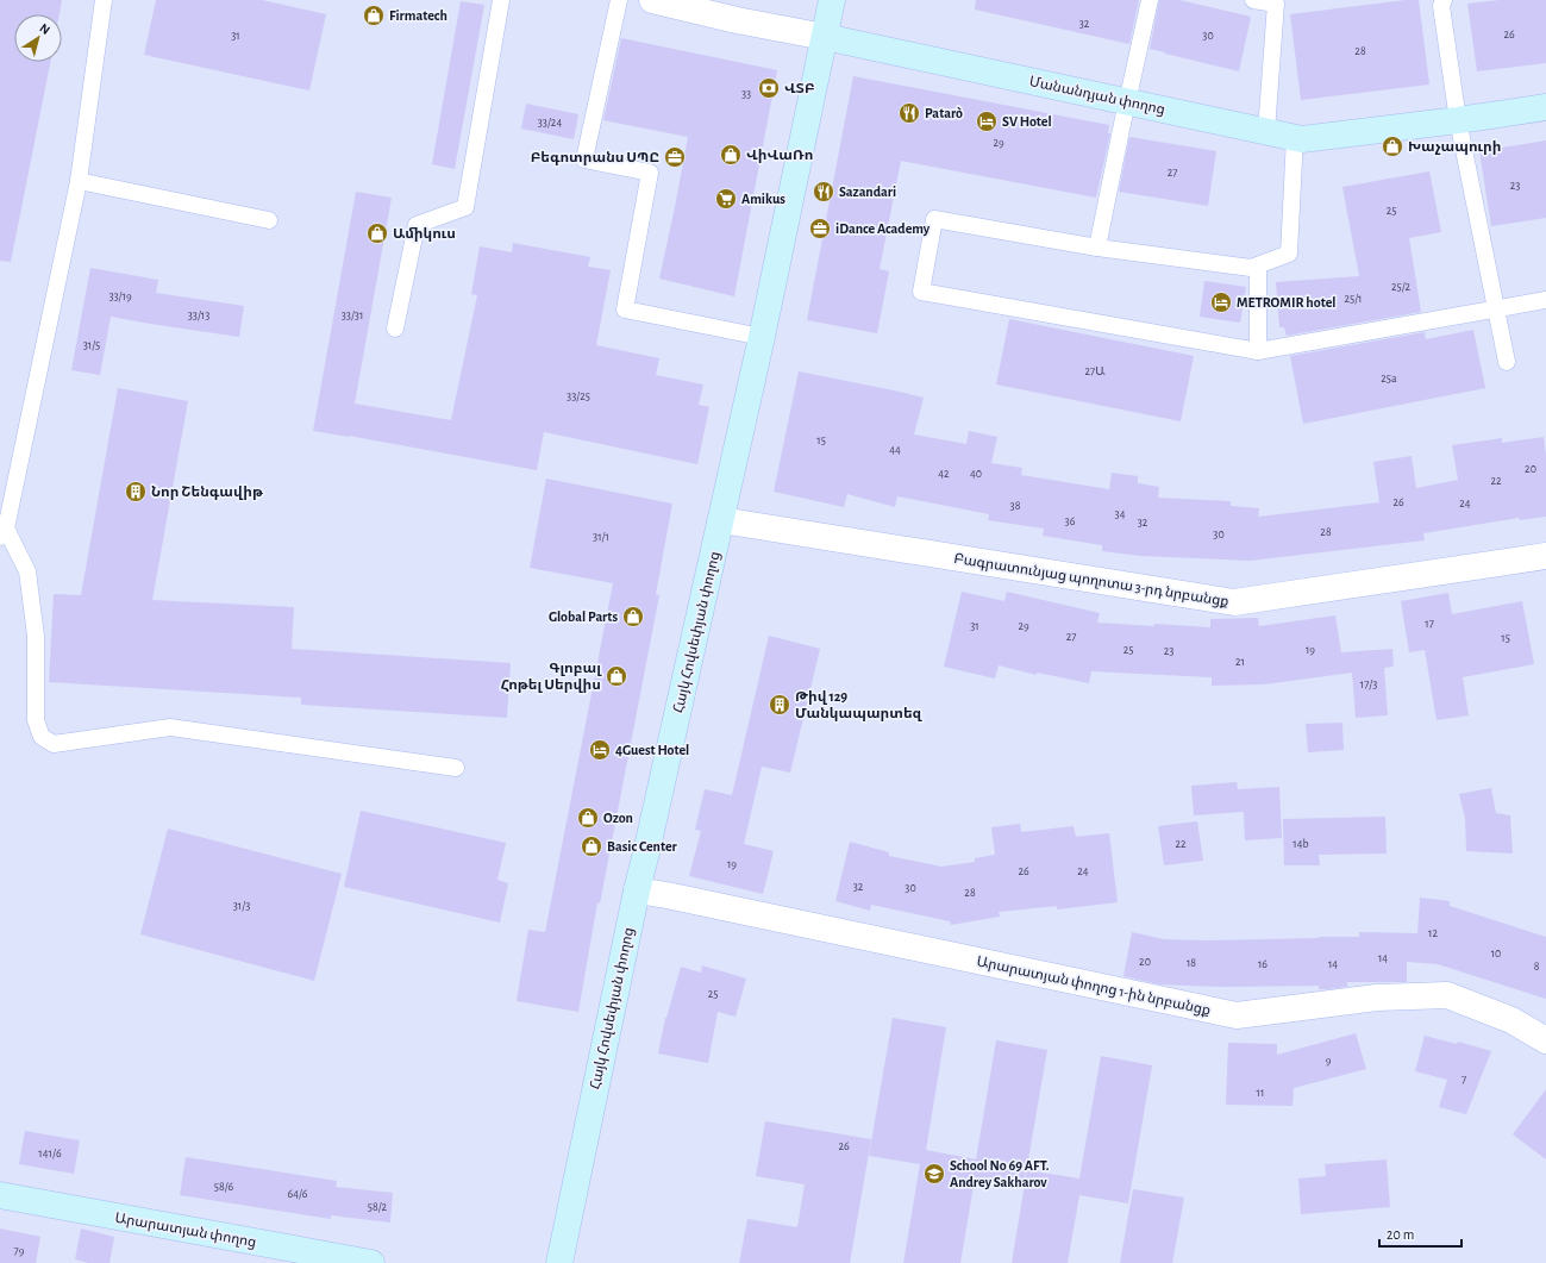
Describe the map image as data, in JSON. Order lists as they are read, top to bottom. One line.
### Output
{"streets":{"street":["Մանանդյան փողոց","Բագրատունյաց պողոտա 3-րդ նրբանցք","Հայկ Հովսեփյան փողոց","Արարատյան փողոց 1-ին նրբանցք","Արարատյան փողոց"]},"crossings":[["Մանանդյան փողոց","Հայկ Հովսեփյան փողոց"],["Բագրատունյաց պողոտա 3-րդ նրբանցք","Հայկ Հովսեփյան փողոց"],["Հայկ Հովսեփյան փողոց","Արարատյան փողոց 1-ին նրբանցք"]],"places":{"shop":["Firmatech","Խաչապուրի","ՎիՎաՌո","Ամիկուս","Global Parts","Գլոբալ Հոթել Սերվիս","Ozon","Basic Center"],"bank":["ՎՏԲ"],"restaurant":["Patarò","Sazandari"],"hotel":["SV Hotel","METROMIR hotel","4Guest Hotel"],"office":["Բեգոտրանս ՍՊԸ","iDance Academy"],"supermarket":["Amikus"],"building":["Նոր Շենգավիթ","Թիվ 129 Մանկապարտեզ"],"school or university":["School No 69 AFT. Andrey Sakharov"]},"house_numbers":["32","26","31","30","28","33","33/24","29","27","23","25","25/2","33/19","25/1","33/13","33/31","31/5","27Ա","25a","33/25","15","44","20","42","40","22","26","24","38","34","36","32","28","30","31/1","17","31","29","27","15","25","19","23","21","17/3","22","14b","19","26","24","32","30","28","31/3","12","10","14","20","18","16","14","8","25","9","7","11","26","141/6","58/6","64/6","58/2","79"],"scale_bar":"20 m","north":"top right"}
